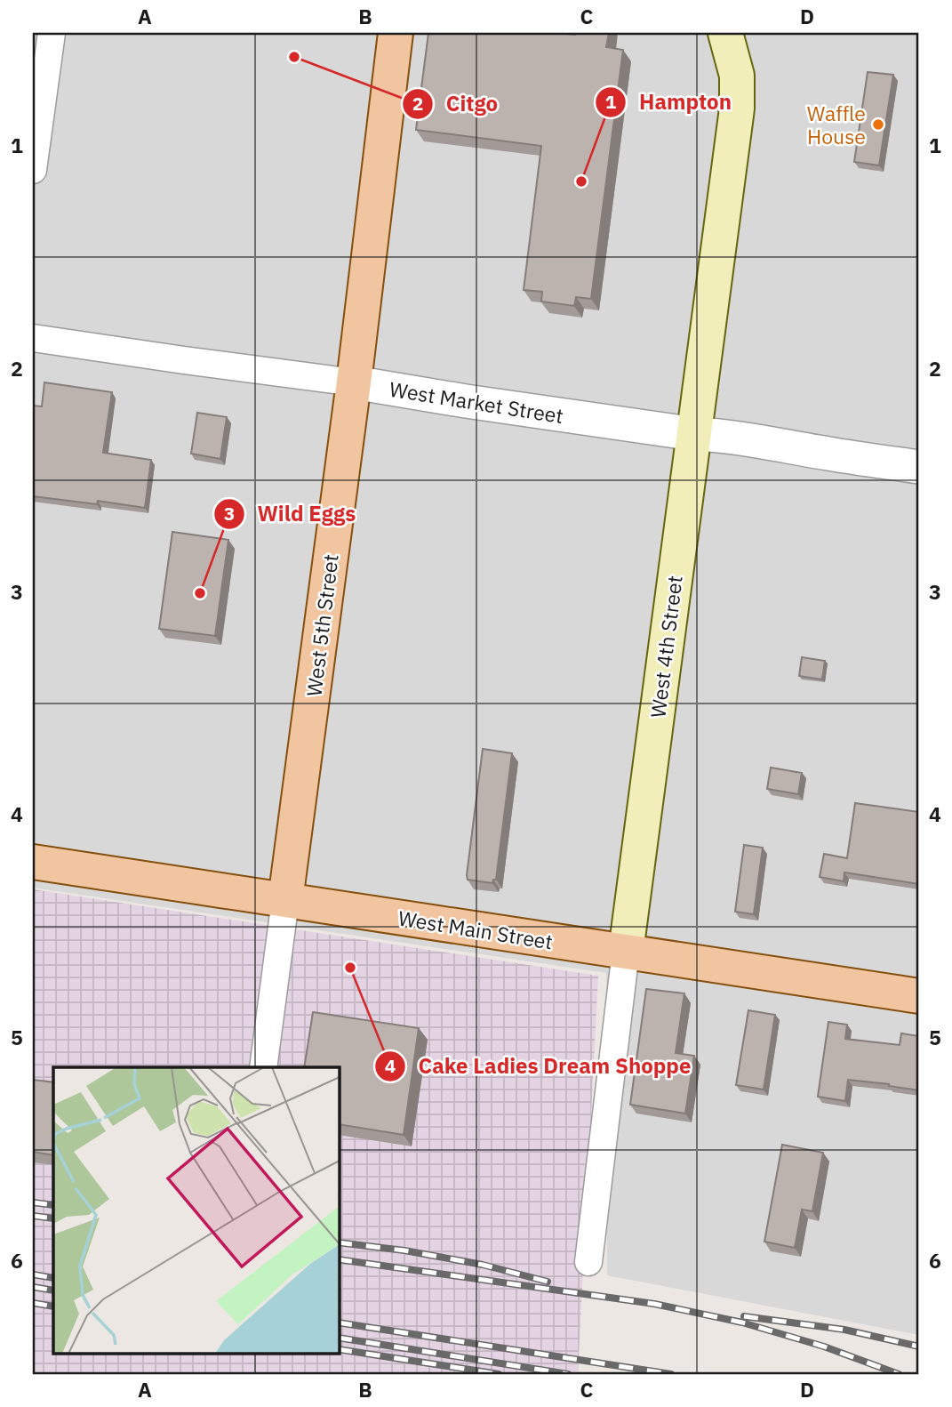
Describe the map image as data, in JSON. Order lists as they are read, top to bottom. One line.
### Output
{"streets":{"main road":["West 5th Street","West 4th Street","West Main Street"],"street":["West Market Street"]},"crossings":[["West Market Street","West 5th Street"],["West Market Street","West 4th Street"],["West 5th Street","West Main Street"],["West 4th Street","West Main Street"]],"places":["Citgo","Waffle House","Hampton","Wild Eggs","Cake Ladies Dream Shoppe"],"grid":{"columns":["A","B","C","D"],"rows":["1","2","3","4","5","6"]}}
